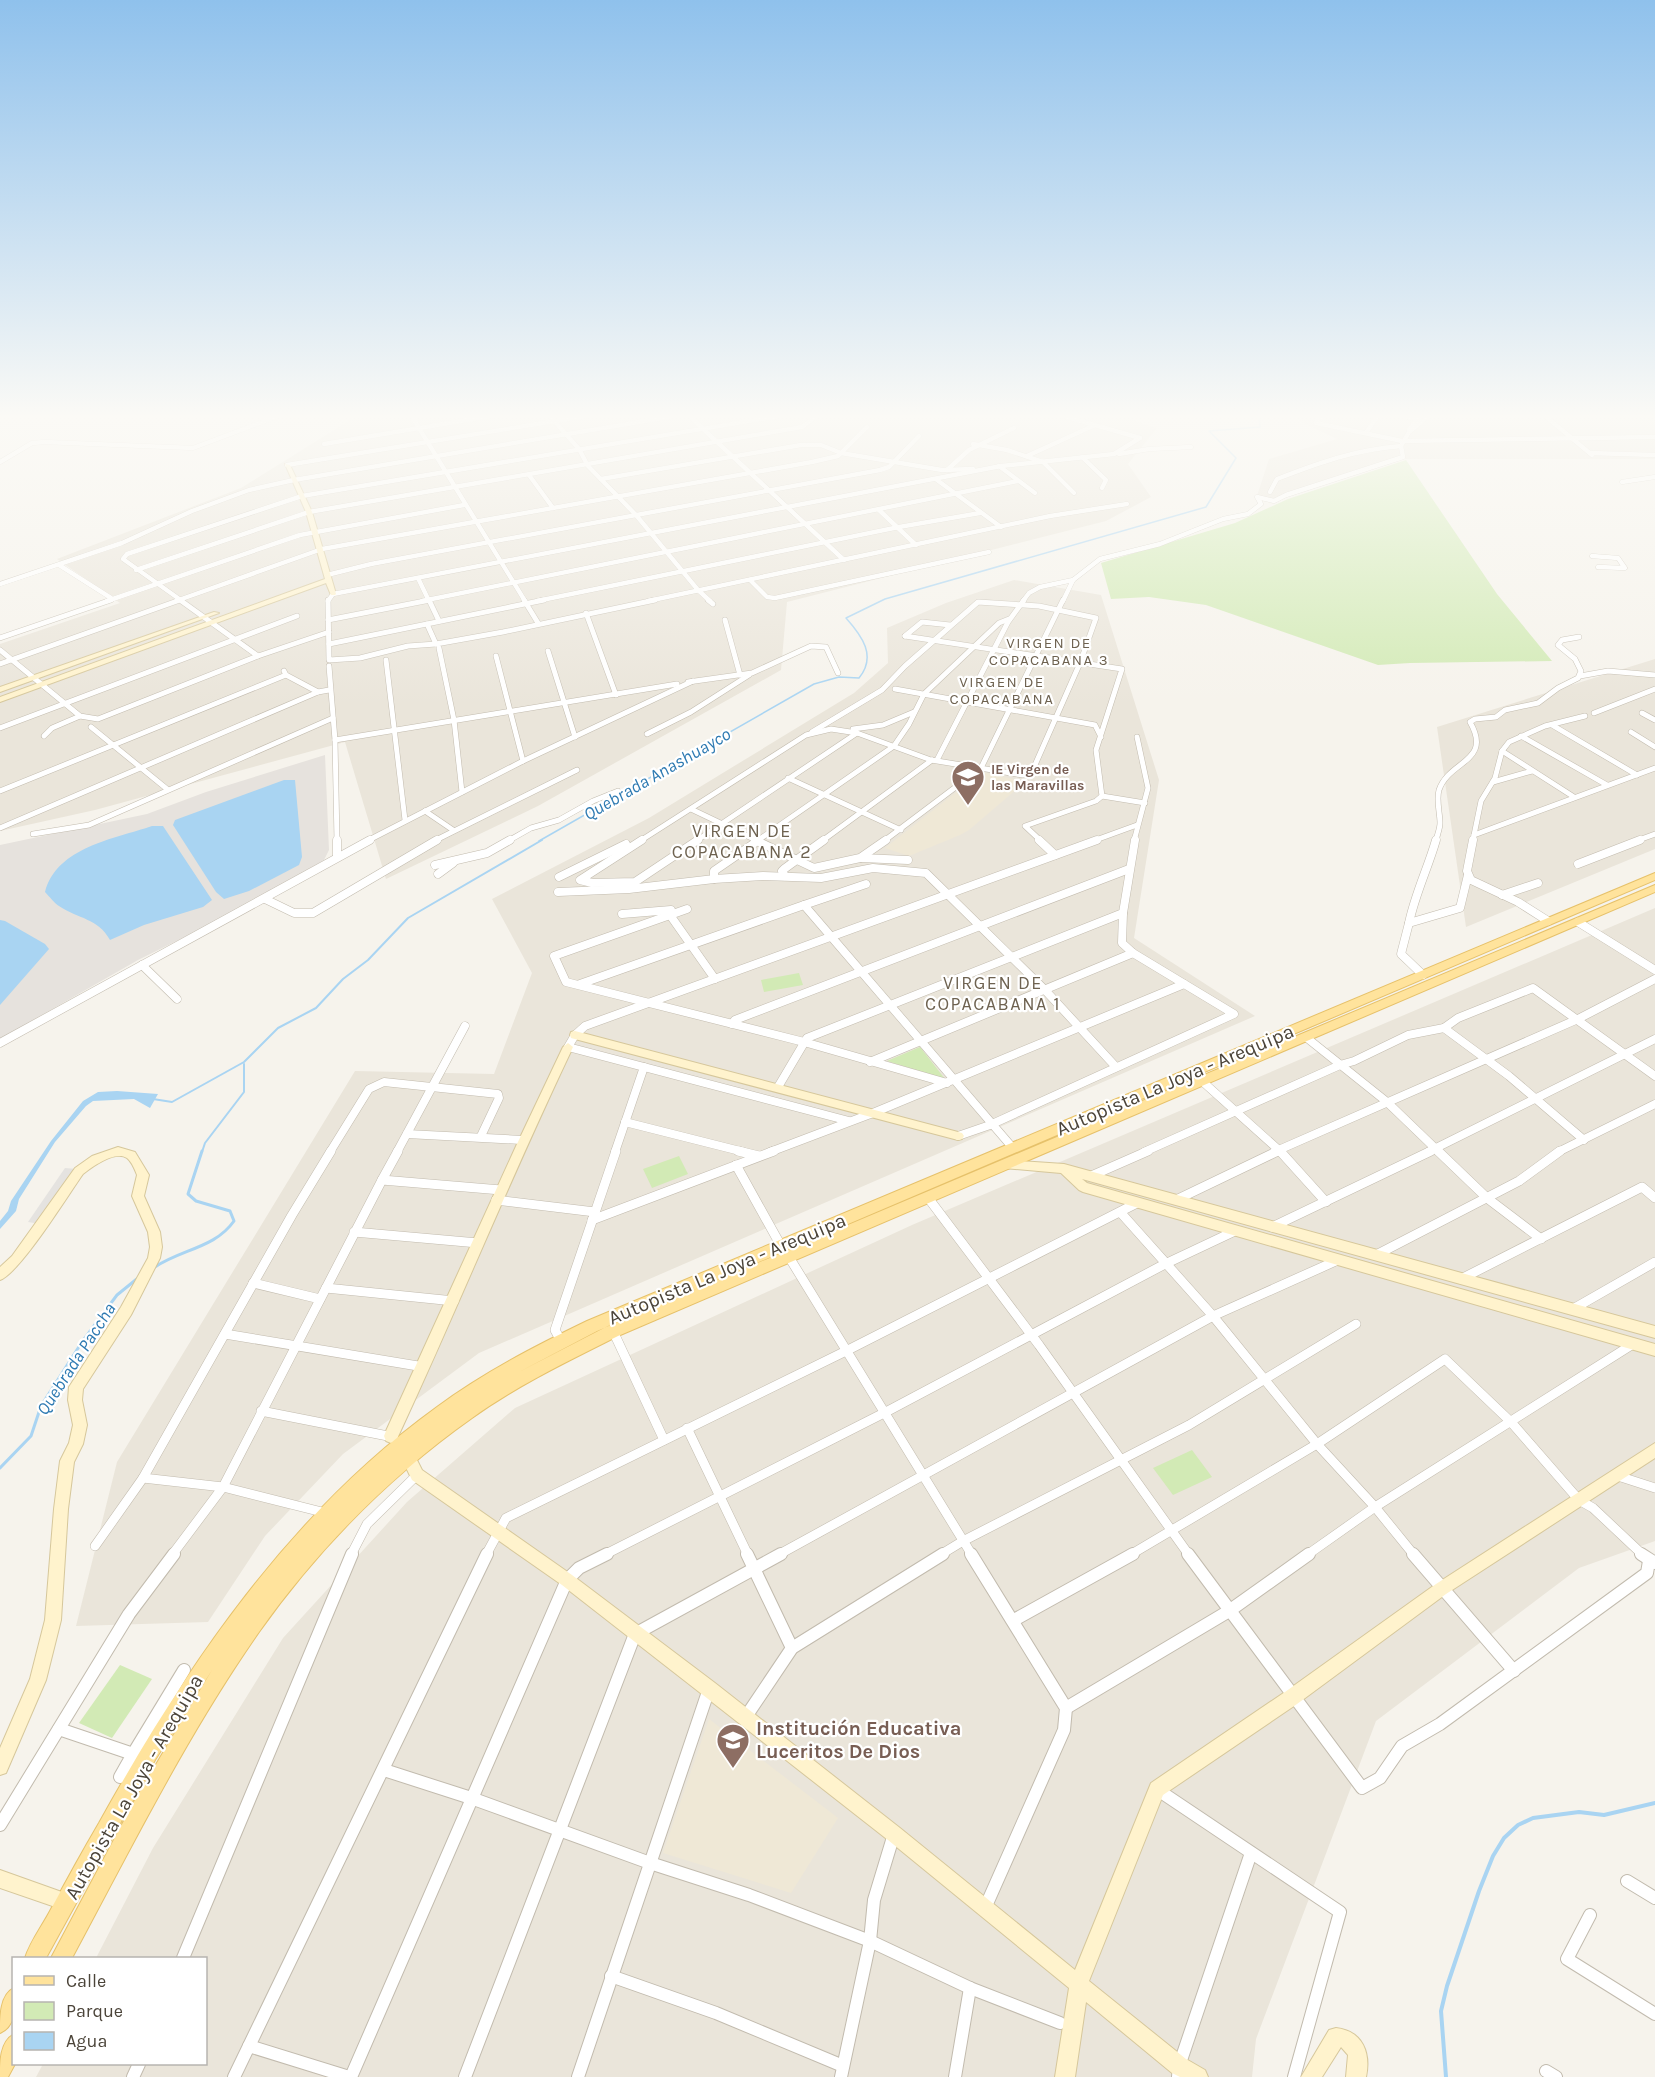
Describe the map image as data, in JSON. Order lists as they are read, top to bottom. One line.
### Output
{"streets":{"main road":["Autopista La Joya - Arequipa"]},"districts":["VIRGEN DE COPACABANA 3","VIRGEN DE COPACABANA","VIRGEN DE COPACABANA 2","VIRGEN DE COPACABANA 1"],"water":["Quebrada Anashuayco","Quebrada Paccha"],"places":{"school or university":["IE Virgen de las Maravillas","Institución Educativa Luceritos De Dios"]},"legend":["Calle","Parque","Agua"]}
